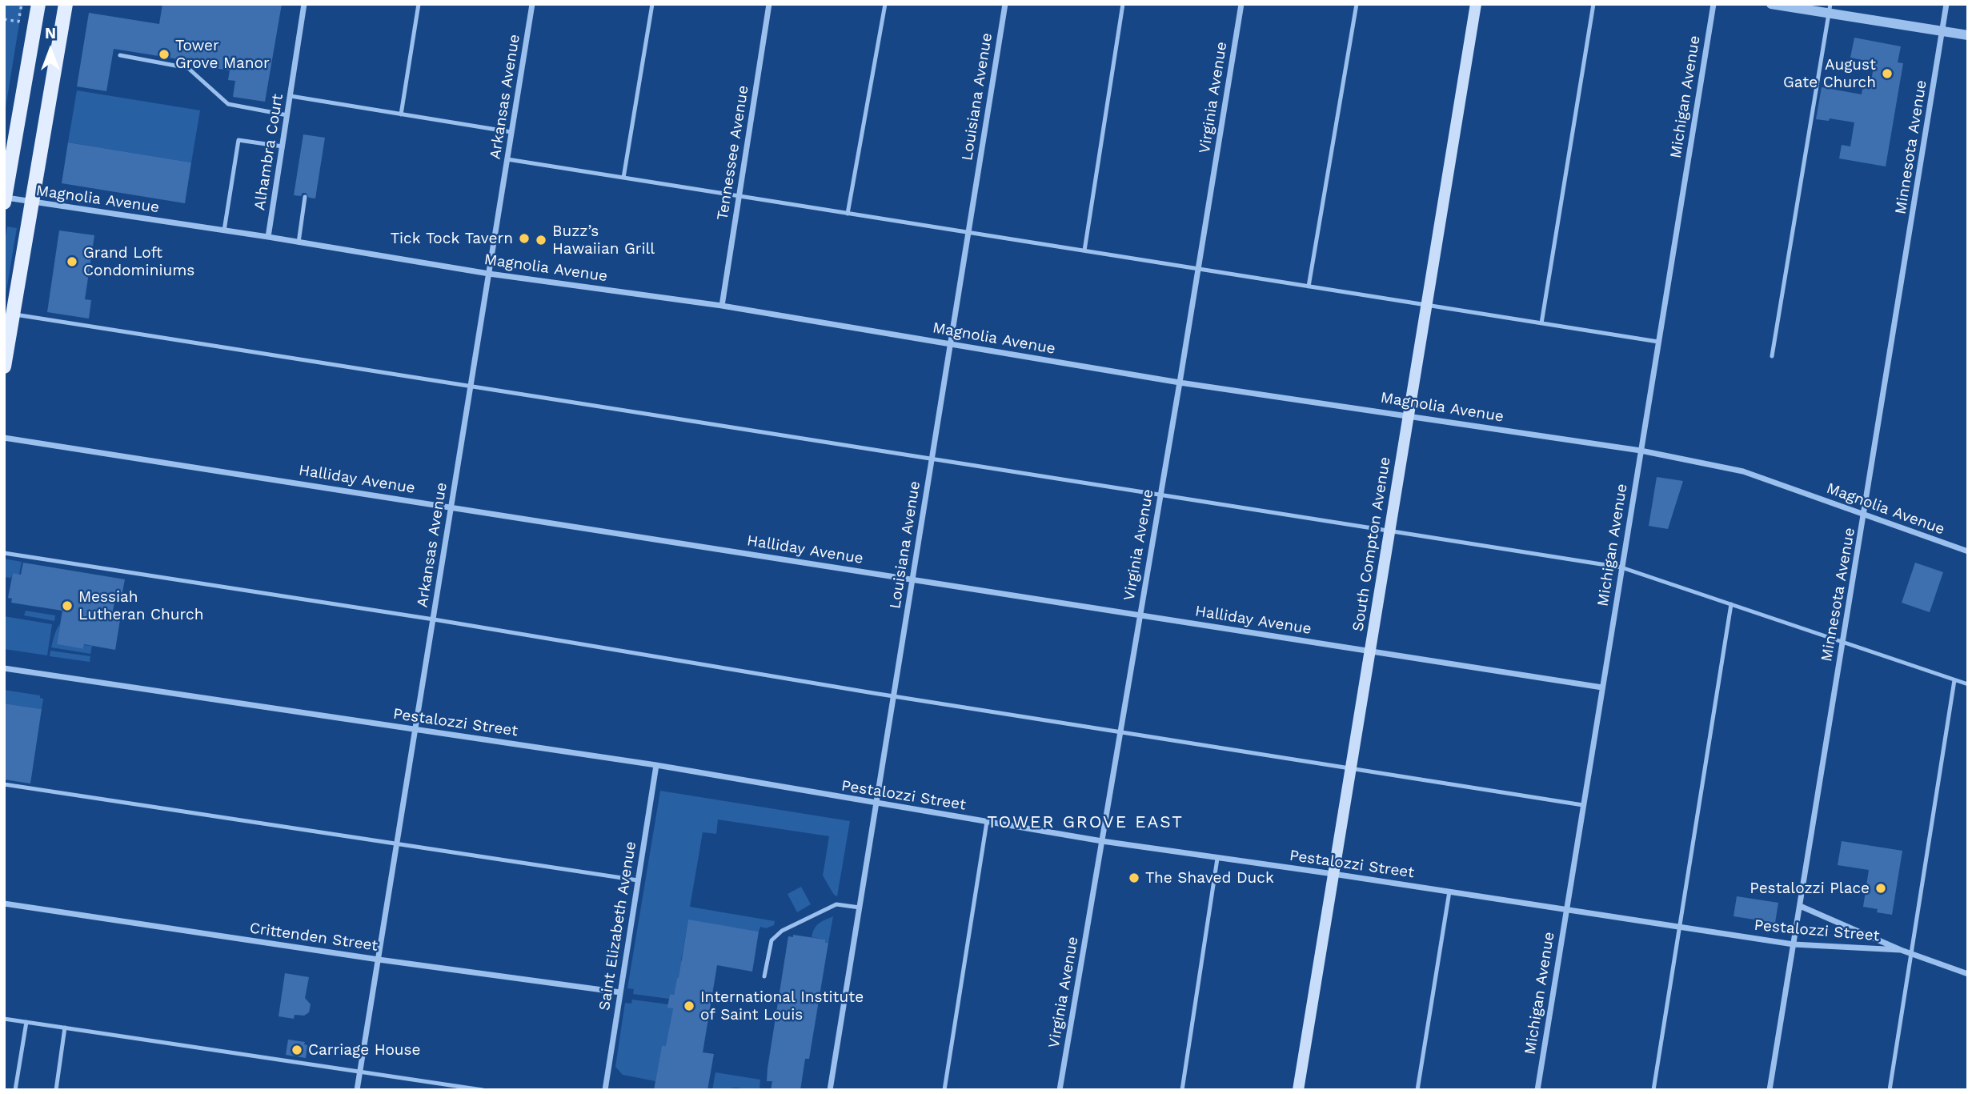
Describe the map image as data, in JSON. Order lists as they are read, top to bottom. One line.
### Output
{"streets":{"main road":["South Compton Avenue"],"street":["Arkansas Avenue","Louisiana Avenue","Michigan Avenue","Virginia Avenue","Minnesota Avenue","Alhambra Court","Tennessee Avenue","Magnolia Avenue","Halliday Avenue","Pestalozzi Street","Saint Elizabeth Avenue","Crittenden Street"]},"crossings":[["Arkansas Avenue","Magnolia Avenue"],["Arkansas Avenue","Halliday Avenue"],["Arkansas Avenue","Pestalozzi Street"],["Arkansas Avenue","Crittenden Street"],["Louisiana Avenue","Magnolia Avenue"],["Louisiana Avenue","Halliday Avenue"],["Louisiana Avenue","Pestalozzi Street"],["Michigan Avenue","Magnolia Avenue"],["Michigan Avenue","Halliday Avenue"],["Michigan Avenue","Pestalozzi Street"],["Virginia Avenue","Magnolia Avenue"],["Virginia Avenue","Halliday Avenue"],["Virginia Avenue","Pestalozzi Street"],["Minnesota Avenue","Magnolia Avenue"],["Minnesota Avenue","Pestalozzi Street"],["Alhambra Court","Magnolia Avenue"],["Tennessee Avenue","Magnolia Avenue"],["Magnolia Avenue","South Compton Avenue"],["Halliday Avenue","South Compton Avenue"],["South Compton Avenue","Pestalozzi Street"],["Pestalozzi Street","Saint Elizabeth Avenue"],["Saint Elizabeth Avenue","Crittenden Street"]],"districts":["TOWER GROVE EAST"],"places":["Tower Grove Manor","August Gate Church","Tick Tock Tavern","Buzz’s Hawaiian Grill","Grand Loft Condominiums","Messiah Lutheran Church","The Shaved Duck","Pestalozzi Place","International Institute of Saint Louis","Carriage House"],"north":"top"}
